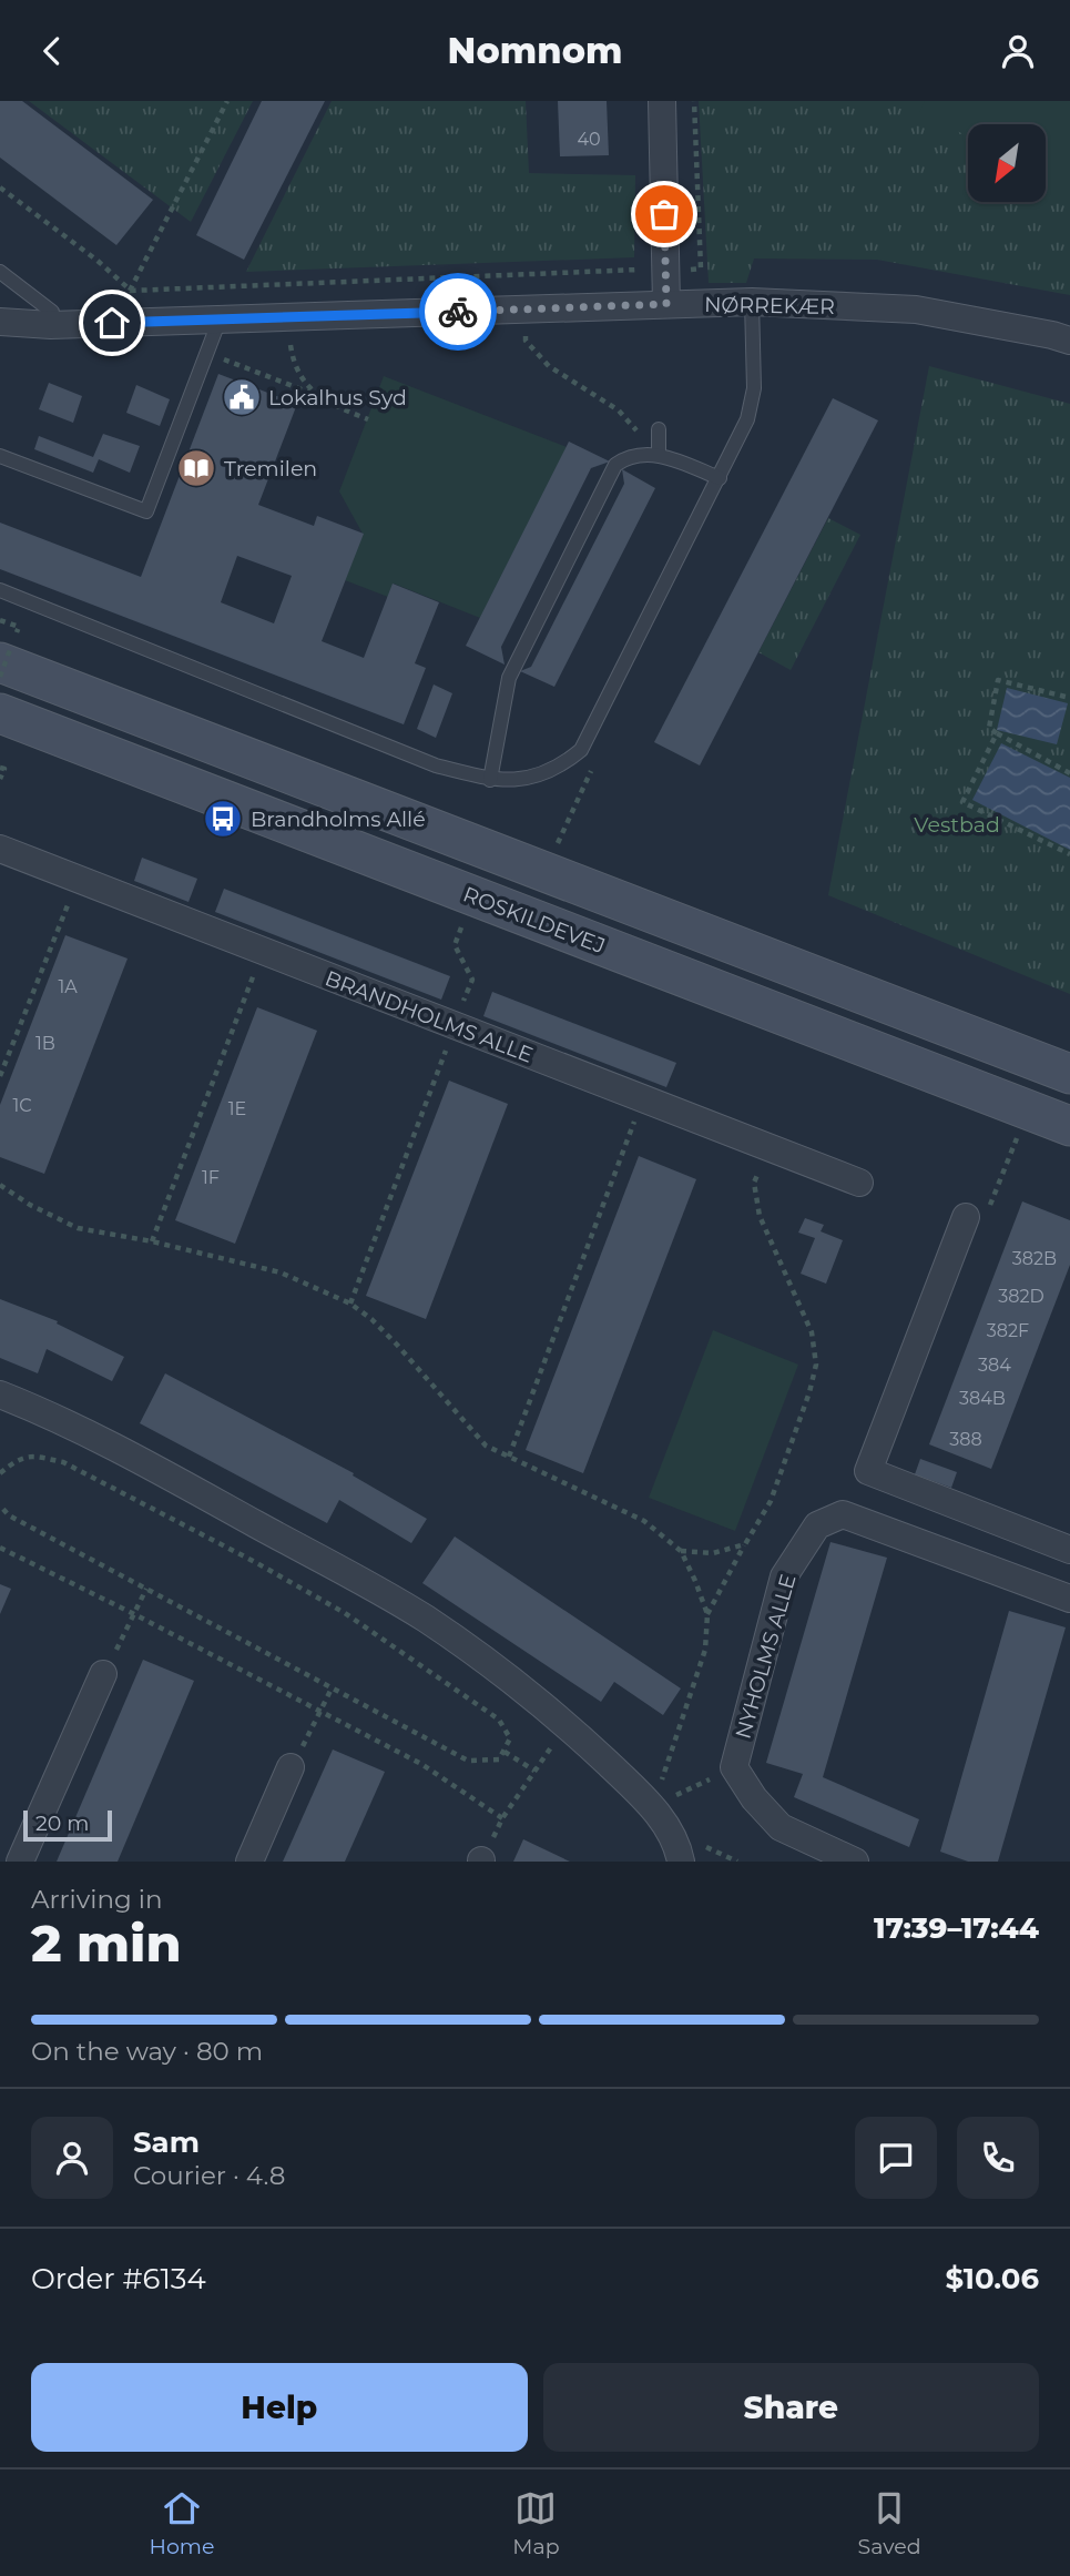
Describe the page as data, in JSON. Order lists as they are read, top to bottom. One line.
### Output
{"streets":{"main road":["ROSKILDEVEJ"],"street":["NØRREKÆR","BRANDHOLMS ALLE","NYHOLMS ALLE"]},"parks":["Vestbad"],"places":{"public building":["Lokalhus Syd"],"library":["Tremilen"],"bus stop":["Brandholms Allé"]},"house_numbers":["40","1A","1B","1C","1E","1F","382B","382D","382F","384","384B","388"],"scale_bar":"20 m","north":"bottom left","page":{"header":"Nomnom","scale":"20 m","heading":["2 min","Arriving in","17:39–17:44"],"panel":["Sam","Courier · 4.8","Order #6134","$10.06"],"bar":"On the way · 80 m","buttons":["Help","Share"],"tabs":["Home","Map","Saved"]}}
